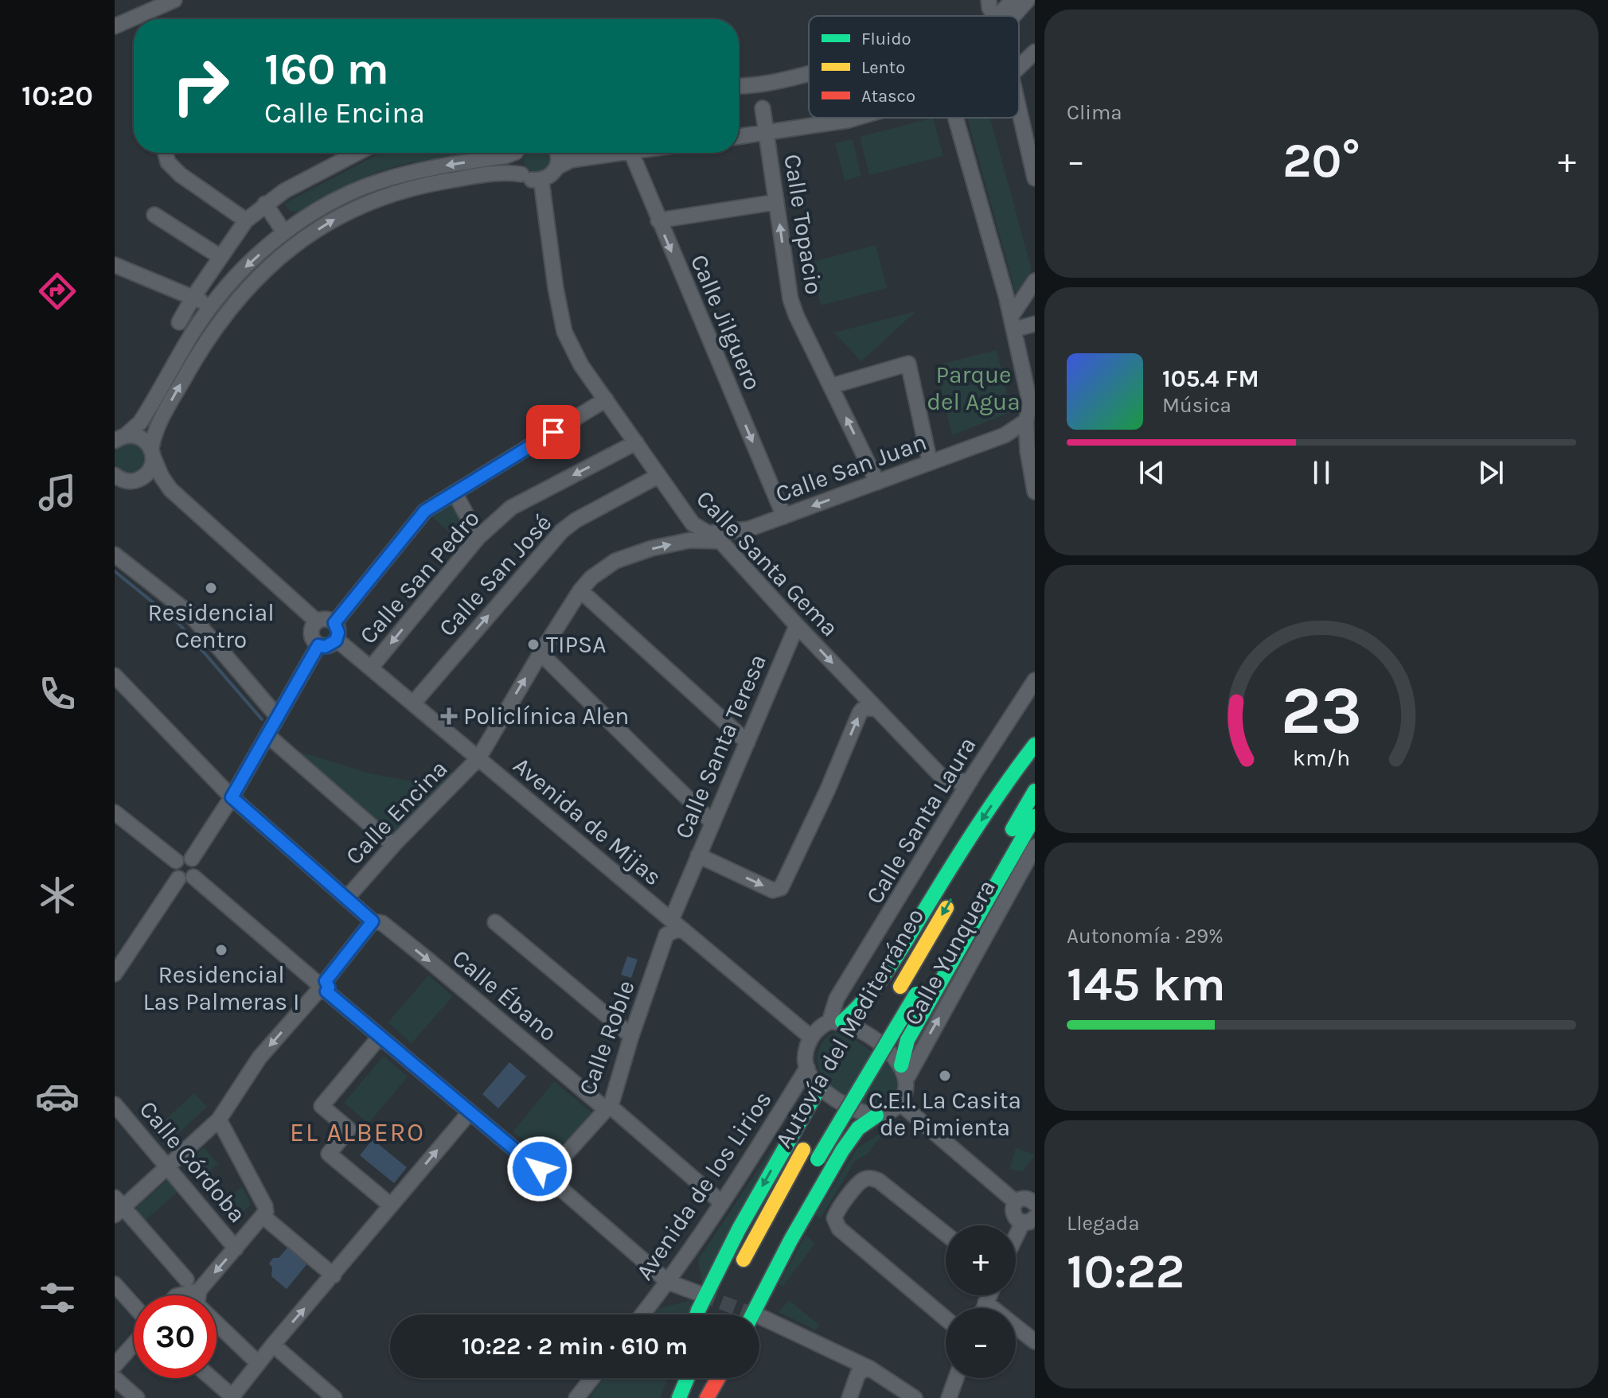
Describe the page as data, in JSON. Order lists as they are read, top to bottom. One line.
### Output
{"streets":{"highway":["Autovía del Mediterráneo"],"street":["Calle Topacio","Calle Jilguero","Calle San Juan","Calle Santa Gema","Calle San José","Calle San Pedro","Calle Santa Teresa","Calle Encina","Calle Santa Laura","Avenida de Mijas","Calle Yunquera","Calle Ébano","Calle Roble","Calle Córdoba","Avenida de los Lirios"]},"crossings":[["Calle Topacio","Calle San Juan"],["Calle Jilguero","Calle San Juan"],["Calle San Juan","Calle Santa Gema"],["Calle San Juan","Calle Encina"],["Calle San Juan","Avenida de Mijas"],["Calle Santa Gema","Calle San José"],["Calle Santa Gema","Calle San Pedro"],["Calle Santa Gema","Calle Santa Teresa"],["Calle Santa Gema","Calle Santa Laura"],["Calle San José","Avenida de Mijas"],["Calle San Pedro","Avenida de Mijas"],["Calle Santa Teresa","Avenida de Mijas"],["Calle Encina","Avenida de Mijas"],["Calle Encina","Calle Ébano"],["Calle Santa Laura","Avenida de Mijas"],["Calle Santa Laura","Calle Yunquera"],["Calle Santa Laura","Avenida de los Lirios"],["Avenida de Mijas","Calle Yunquera"],["Avenida de Mijas","Calle Roble"],["Avenida de Mijas","Avenida de los Lirios"],["Calle Yunquera","Avenida de los Lirios"],["Calle Ébano","Calle Roble"],["Calle Ébano","Avenida de los Lirios"]],"one_way":["Calle Topacio","Calle Jilguero","Calle Yunquera"],"districts":["EL ALBERO"],"parks":["Parque del Agua"],"places":{"other":["Residencial Centro","TIPSA","Residencial Las Palmeras I","C.E.I. La Casita de Pimienta"],"health":["Policlínica Alen"]},"legend":["Fluido","Lento","Atasco"],"page":{"tabs":"10:20","tile":["Clima",["Autonomía · 29%","145 km"],["Llegada","10:22"]],"turn":["160 m","Calle Encina"],"heat":["−","20°","+"],"song":["105.4 FM","Música"],"map_buttons":["+","−"],"limit":"30","trip":"10:22 · 2 min · 610 m","gauge":["23","km/h"]}}
